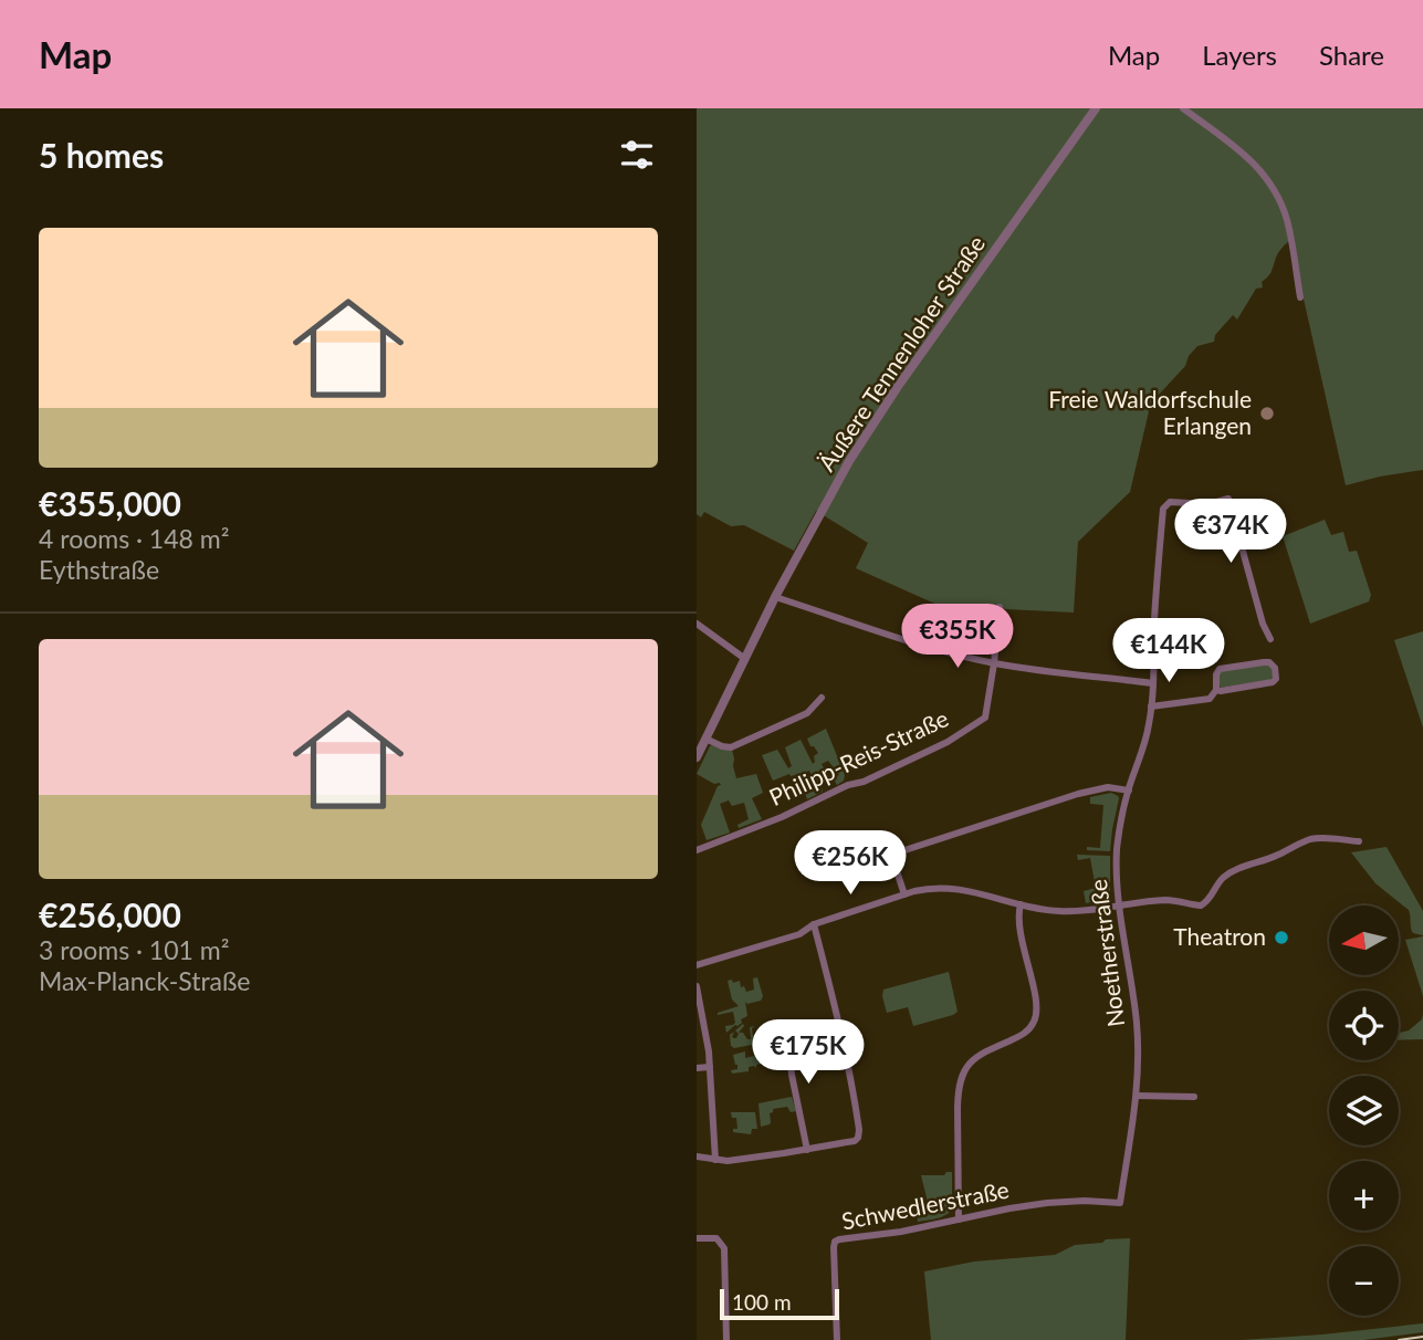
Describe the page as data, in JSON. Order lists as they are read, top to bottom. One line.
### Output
{"streets":{"street":["Äußere Tennenloher Straße","Philipp-Reis-Straße","Noetherstraße","Schwedlerstraße"]},"crossings":[["Noetherstraße","Schwedlerstraße"]],"places":["Freie Waldorfschule Erlangen","Theatron"],"scale_bar":"100 m","north":"left","page":{"header":"Map","nav":["Map","Layers","Share"],"heading":"5 homes","list":[{"name":"€355,000","note":"4 rooms · 148 m² · Eythstraße"},{"name":"€256,000","note":"3 rooms · 101 m² · Max-Planck-Straße"}],"price":["€374K","€355K","€144K","€256K","€175K"],"map_buttons":["+","−"],"scale":"100 m"}}
